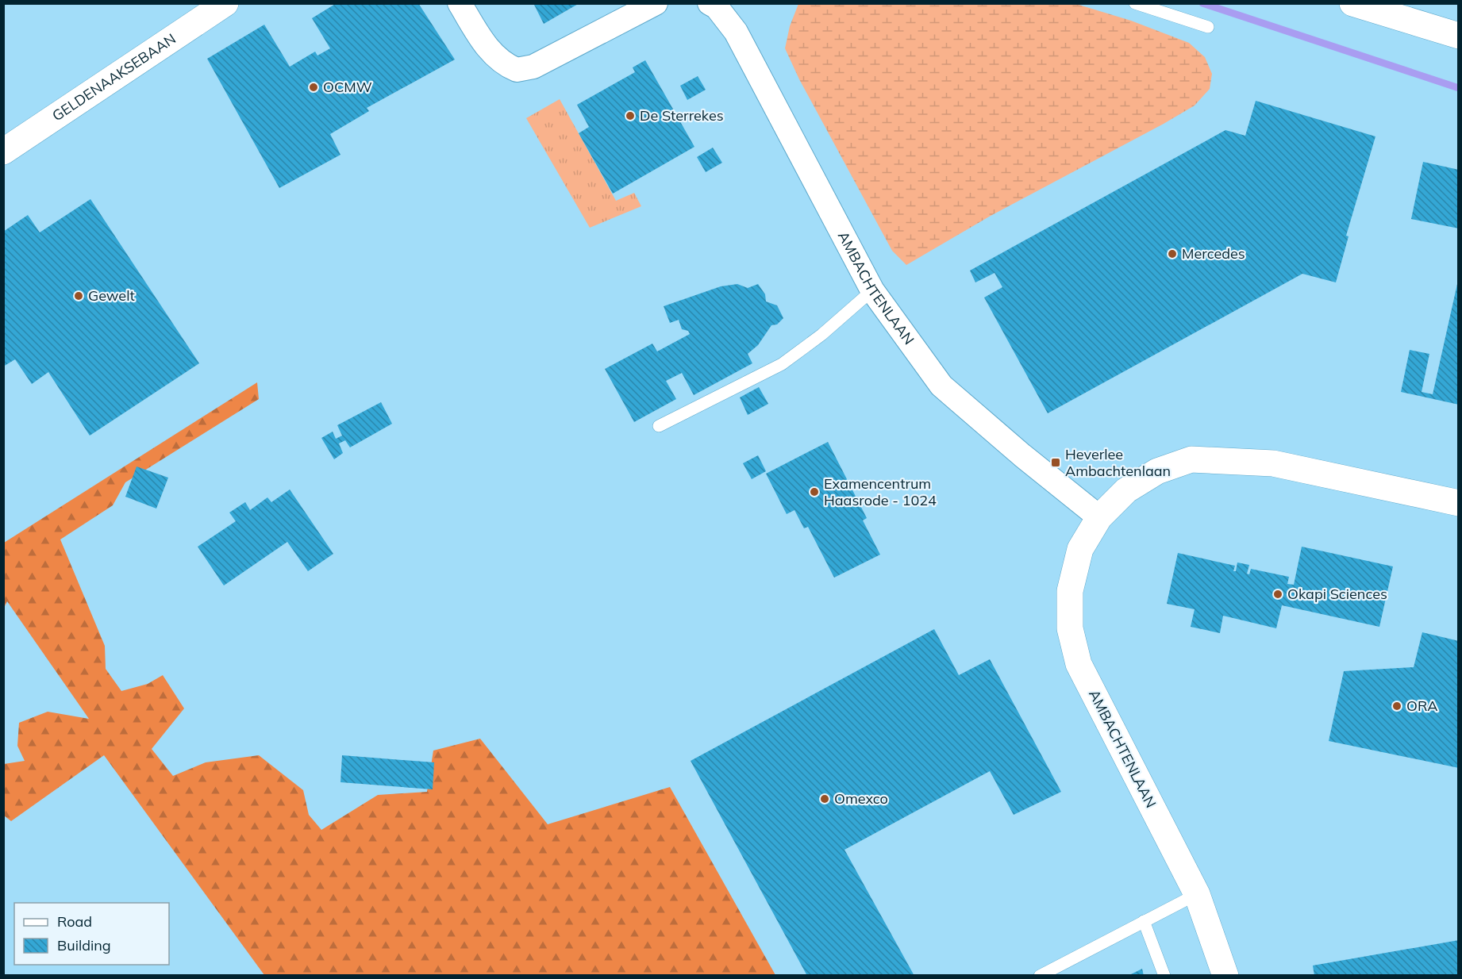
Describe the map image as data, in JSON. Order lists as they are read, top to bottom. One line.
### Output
{"streets":{"main road":["GELDENAAKSEBAAN","AMBACHTENLAAN"]},"places":{"other":["OCMW","De Sterrekes","Mercedes","Gewelt","Examencentrum Haasrode - 1024","Okapi Sciences","ORA","Omexco"],"transit":["Heverlee Ambachtenlaan"]},"legend":["Road","Building"]}
